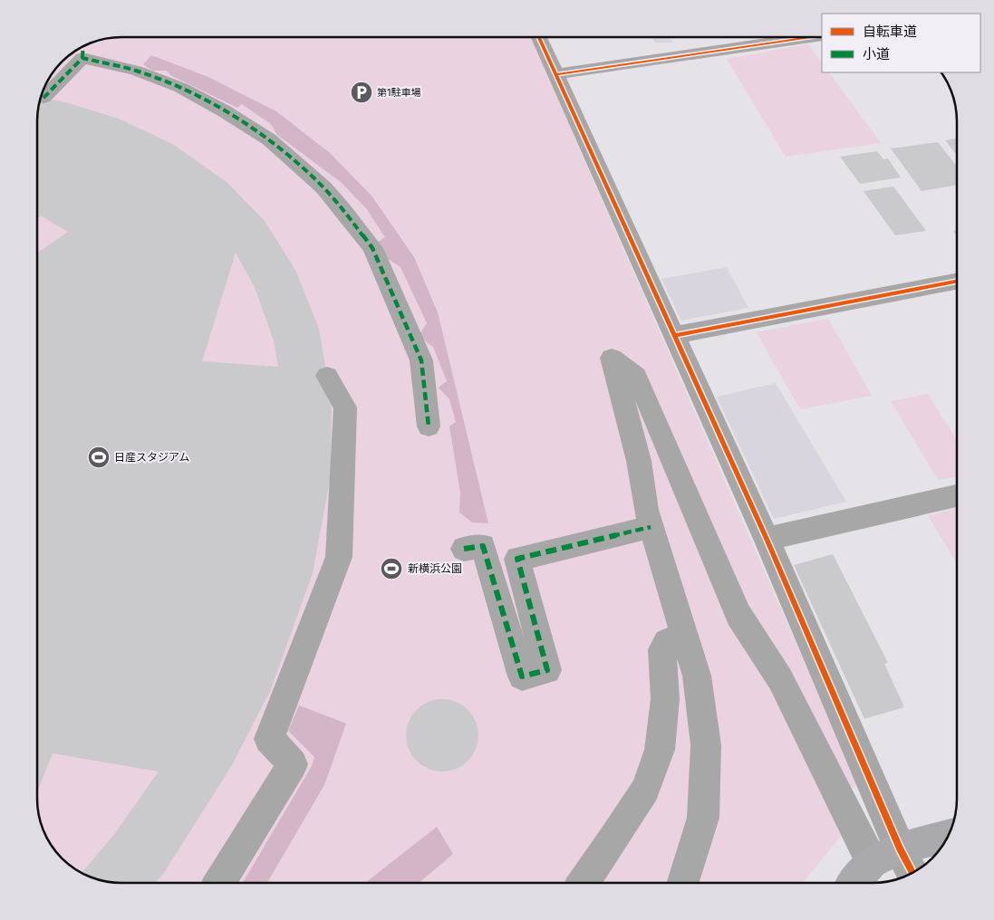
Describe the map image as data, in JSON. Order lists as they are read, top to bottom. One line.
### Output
{"places":{"parking":["第1駐車場"],"sports":["日産スタジアム","新横浜公園"]},"legend":["自転車道","小道"]}
